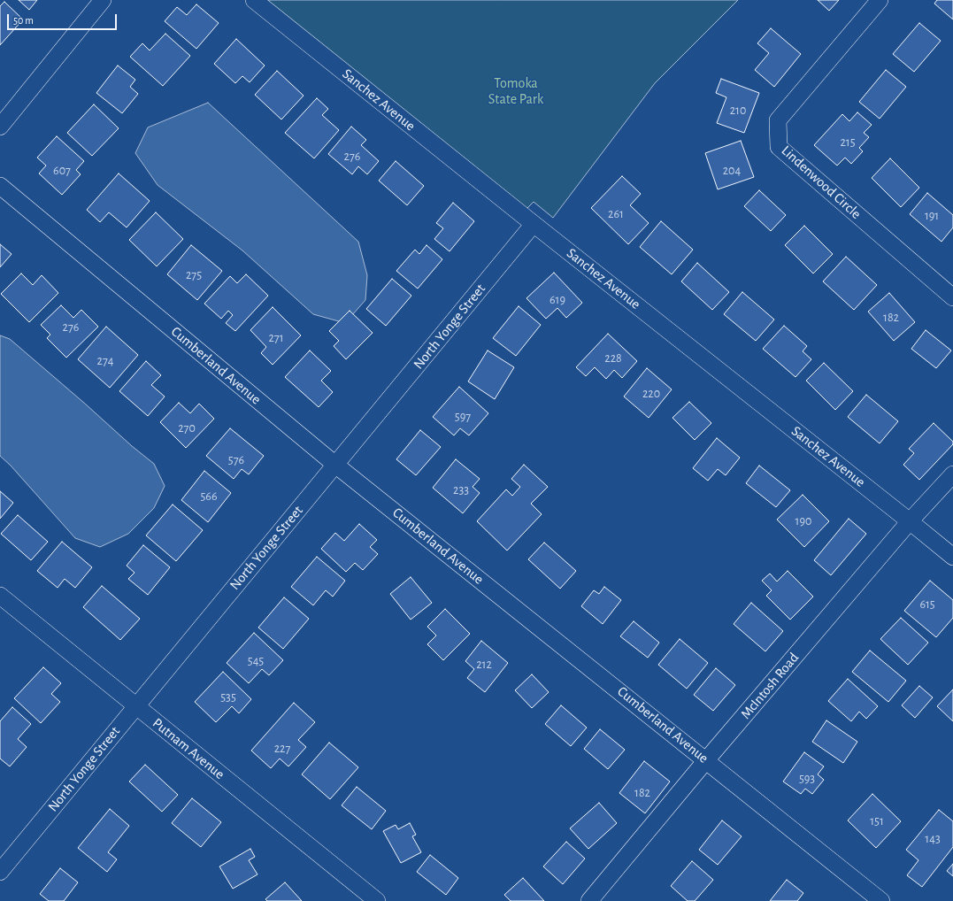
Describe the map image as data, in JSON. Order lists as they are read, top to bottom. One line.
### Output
{"streets":{"street":["Sanchez Avenue","Lindenwood Circle","North Yonge Street","Cumberland Avenue","McIntosh Road","Putnam Avenue"]},"crossings":[["Sanchez Avenue","North Yonge Street"],["Sanchez Avenue","McIntosh Road"],["North Yonge Street","Cumberland Avenue"],["North Yonge Street","Putnam Avenue"],["Cumberland Avenue","McIntosh Road"]],"parks":["Tomoka State Park"],"house_numbers":["210","215","276","607","204","261","191","275","619","182","276","271","228","274","220","597","270","576","233","566","190","615","545","212","535","227","593","182","151","143"],"scale_bar":"50 m"}
